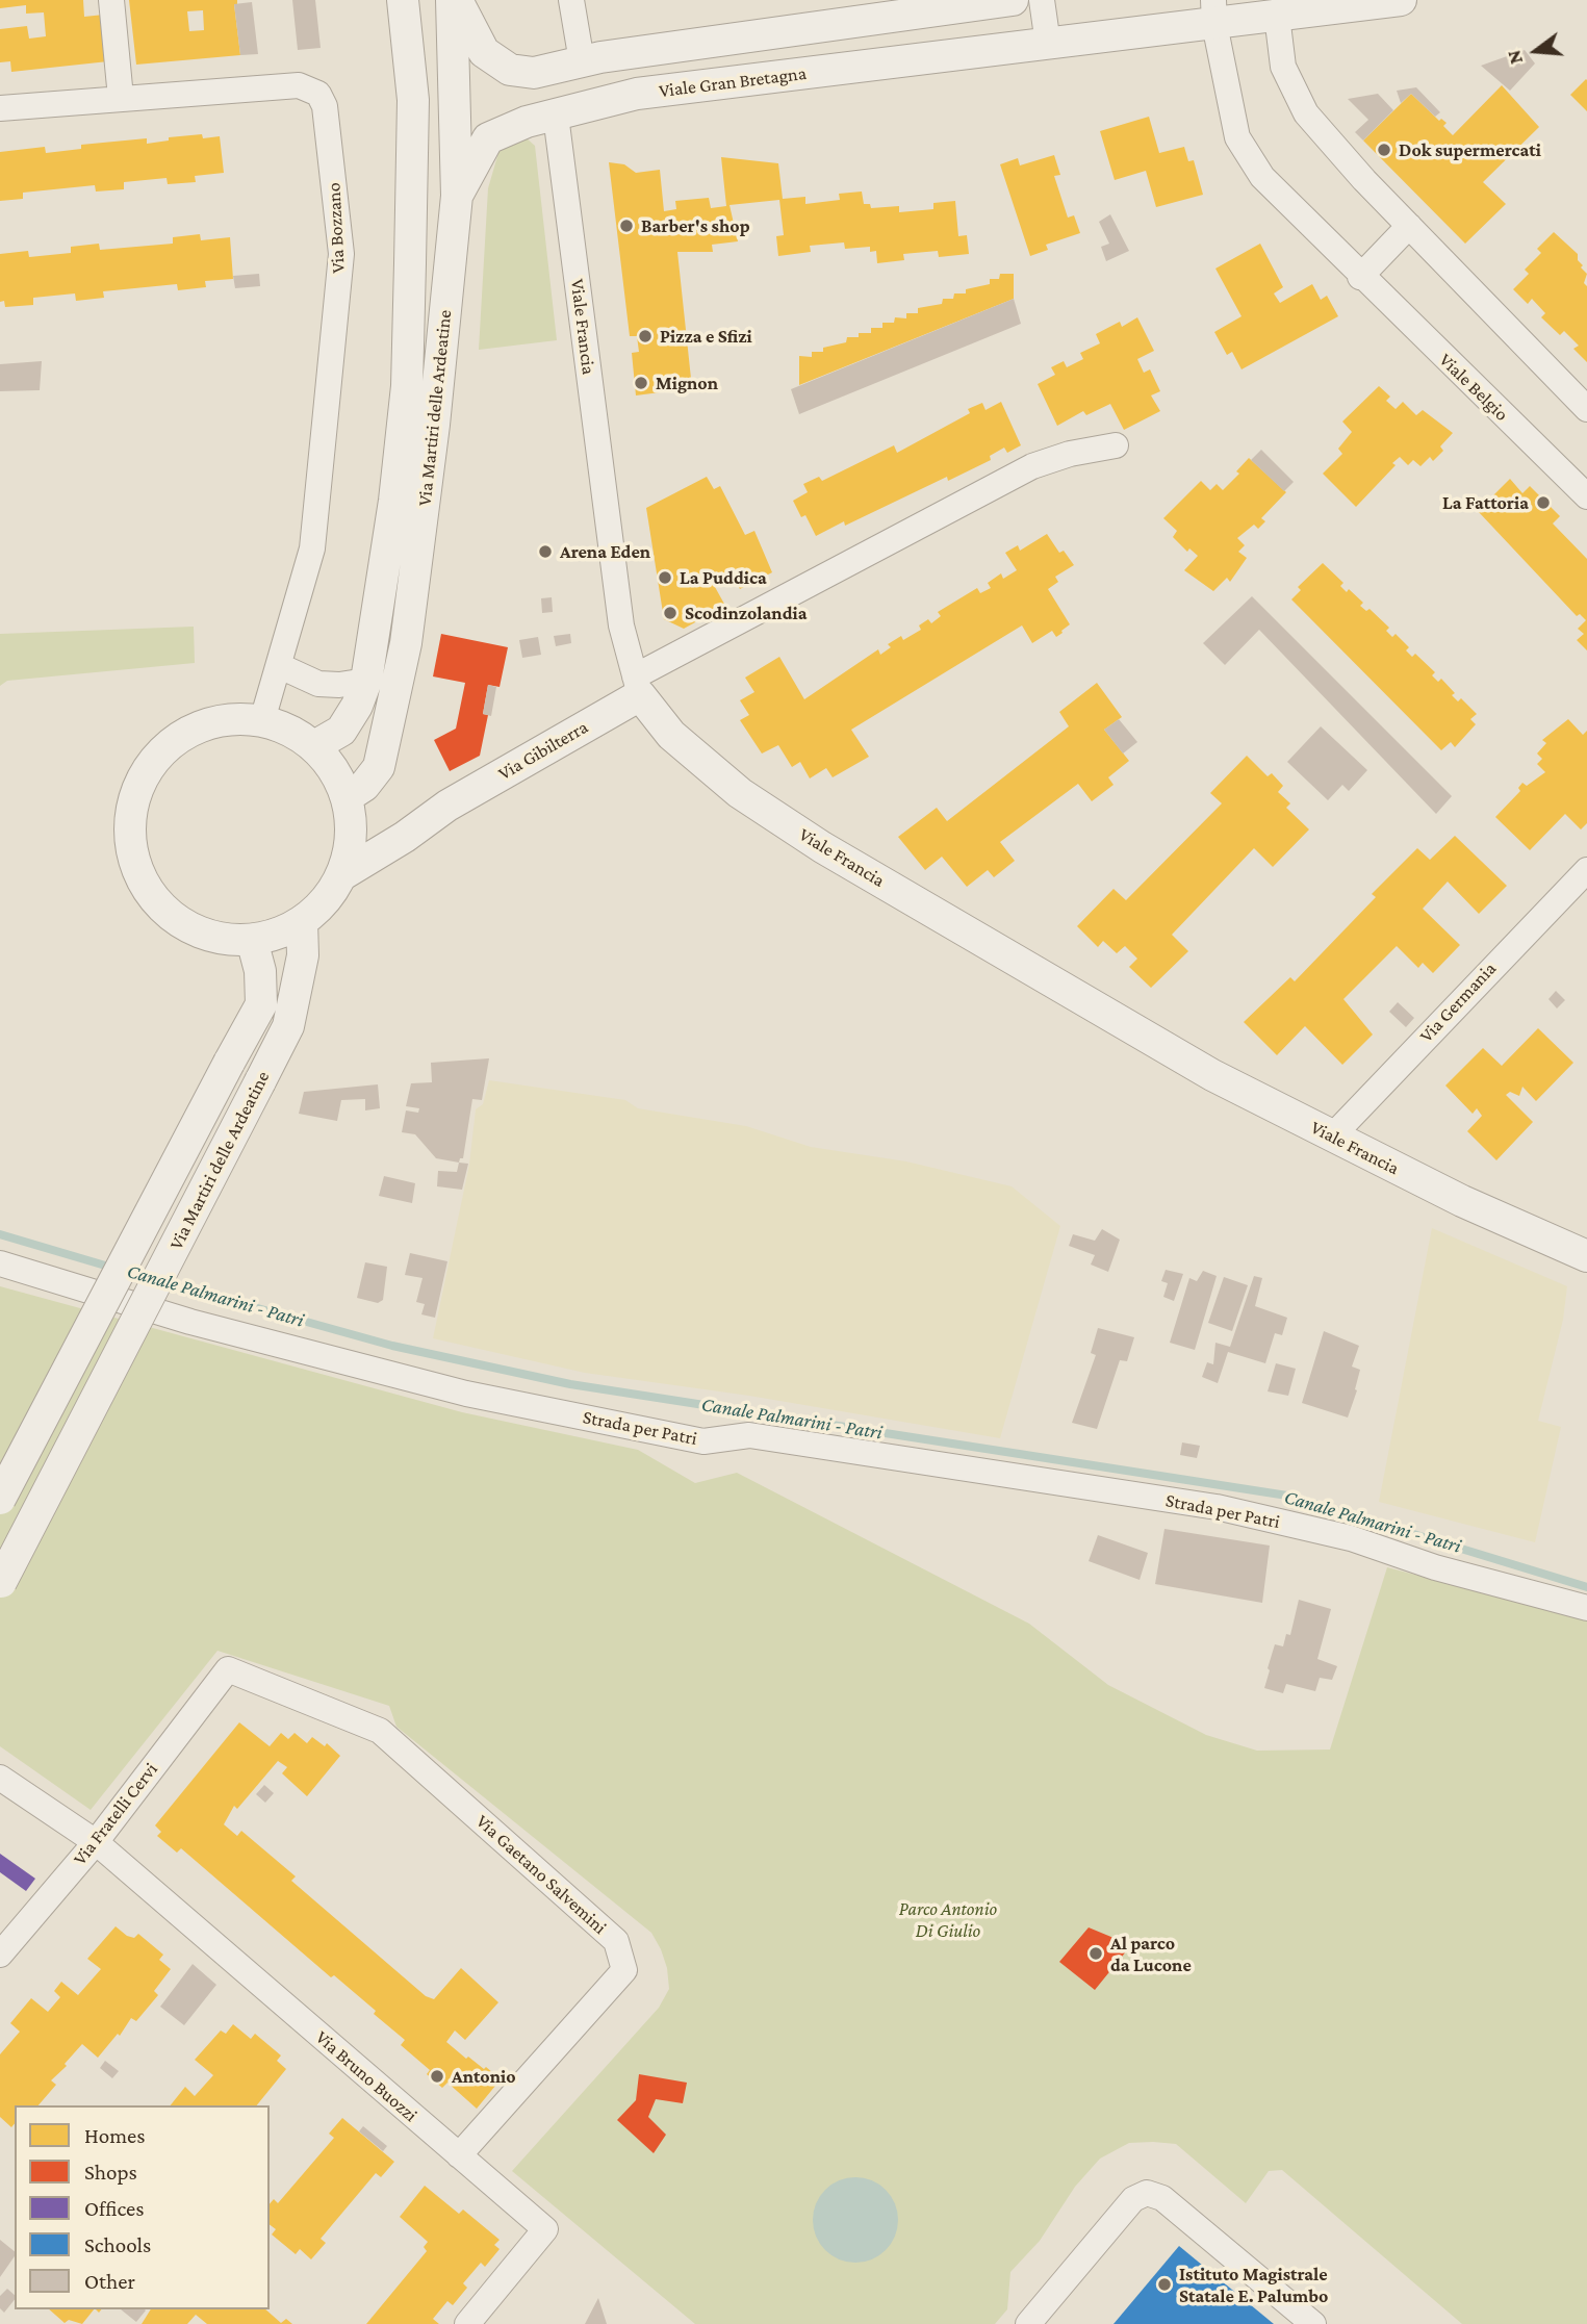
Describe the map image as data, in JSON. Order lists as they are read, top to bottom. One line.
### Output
{"streets":{"street":["Viale Gran Bretagna","Via Bozzano","Viale Francia","Viale Belgio","Via Martiri delle Ardeatine","Via Gibilterra","Via Germania","Strada per Patri","Via Fratelli Cervi","Via Gaetano Salvemini","Via Bruno Buozzi"]},"crossings":[["Viale Gran Bretagna","Viale Francia"],["Viale Gran Bretagna","Viale Belgio"],["Viale Gran Bretagna","Via Martiri delle Ardeatine"],["Via Bozzano","Via Martiri delle Ardeatine"],["Via Bozzano","Via Gibilterra"],["Viale Francia","Via Gibilterra"],["Viale Francia","Via Germania"],["Via Martiri delle Ardeatine","Via Gibilterra"],["Via Fratelli Cervi","Via Gaetano Salvemini"],["Via Fratelli Cervi","Via Bruno Buozzi"],["Via Gaetano Salvemini","Via Bruno Buozzi"]],"water":["Canale Palmarini - Patri"],"parks":["Parco Antonio Di Giulio"],"places":["Dok supermercati","Barber's shop","Pizza e Sfizi","Mignon","La Fattoria","Arena Eden","La Puddica","Scodinzolandia","Al parco da Lucone","Antonio","Istituto Magistrale Statale E. Palumbo"],"legend":["Homes","Shops","Offices","Schools","Other"],"north":"left"}
